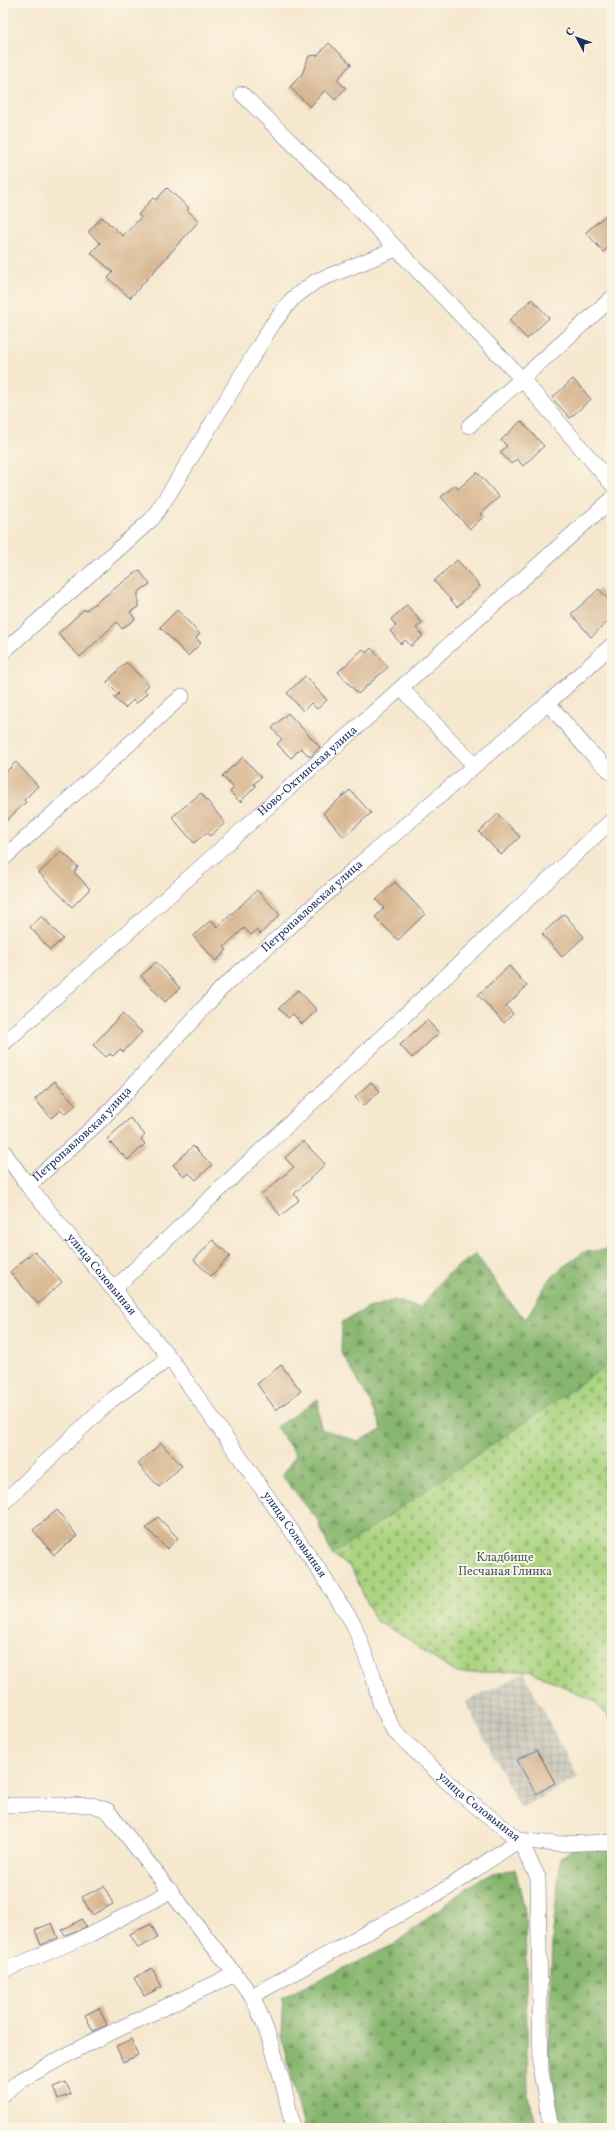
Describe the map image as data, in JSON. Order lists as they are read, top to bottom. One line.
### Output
{"streets":{"street":["Ново-Охтинская улица","Петропавловская улица","улица Соловьиная"]},"crossings":[["Петропавловская улица","улица Соловьиная"]],"parks":["Кладбище Песчаная Глинка"],"north":"top left"}
